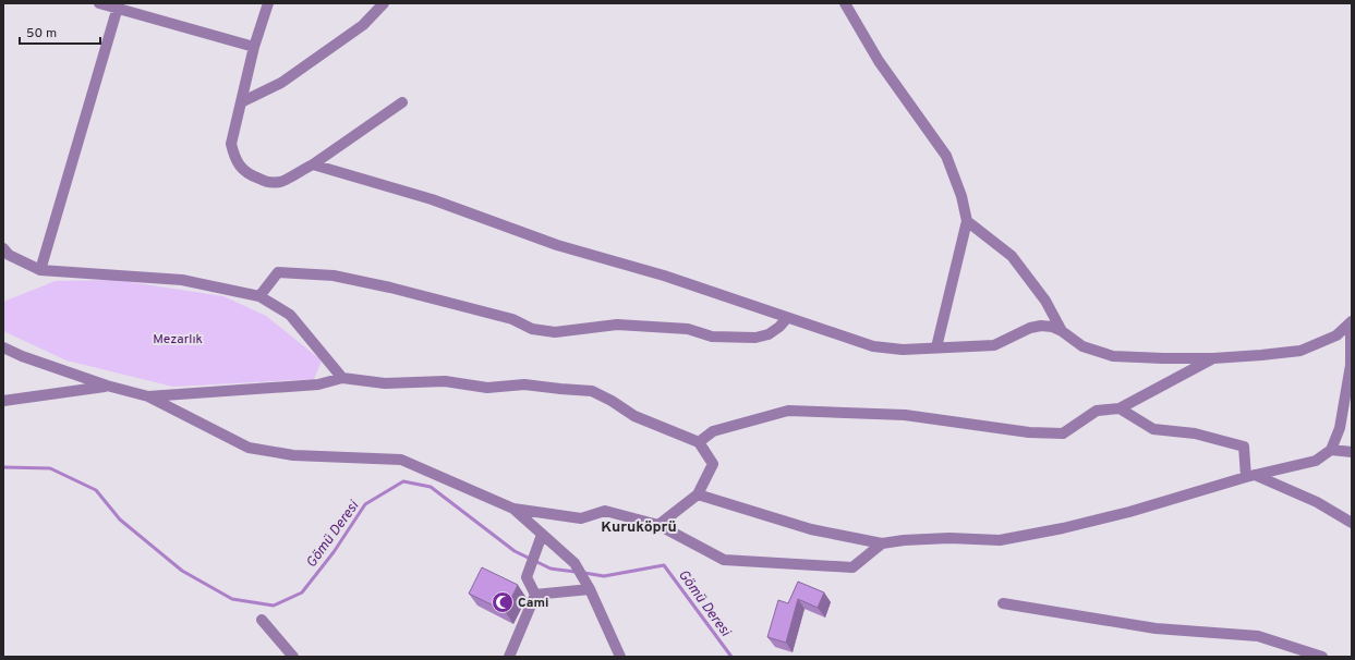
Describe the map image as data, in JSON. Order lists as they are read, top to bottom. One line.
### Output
{"districts":["Kuruköprü"],"water":["Gömü Deresi"],"parks":["Mezarlık"],"places":{"mosque":["Cami"]},"scale_bar":"50 m"}
